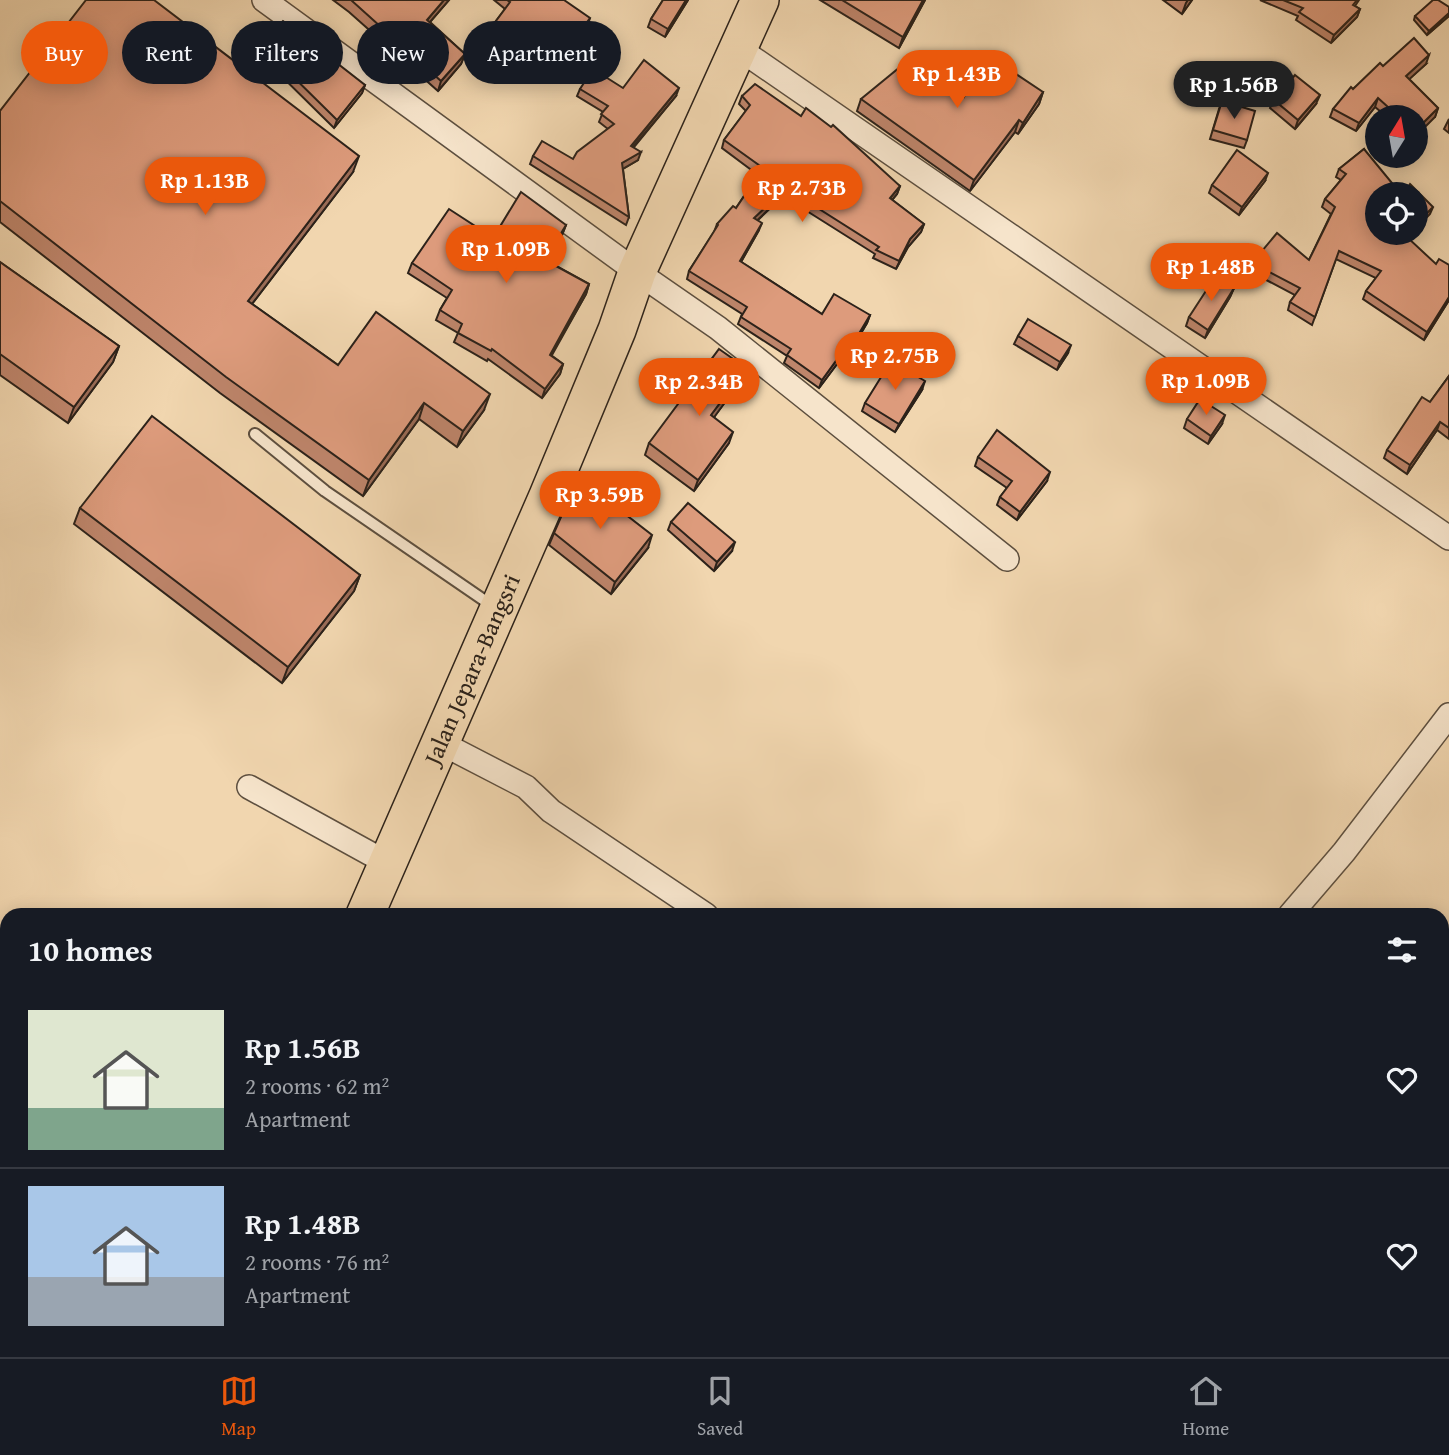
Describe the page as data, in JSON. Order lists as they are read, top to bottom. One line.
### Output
{"streets":{"main road":["Jalan Jepara-Bangsri"]},"north":"top","page":{"chip":["Buy","Rent","Filters","New","Apartment"],"price":["Rp 1.43B","Rp 1.56B","Rp 1.13B","Rp 2.73B","Rp 1.09B","Rp 1.48B","Rp 2.75B","Rp 1.09B","Rp 2.34B","Rp 3.59B"],"heading":"10 homes","list":[{"name":"Rp 1.56B","note":"2 rooms · 62 m² · Apartment"},{"name":"Rp 1.48B","note":"2 rooms · 76 m² · Apartment"}],"tabs":["Map","Saved","Home"]}}
